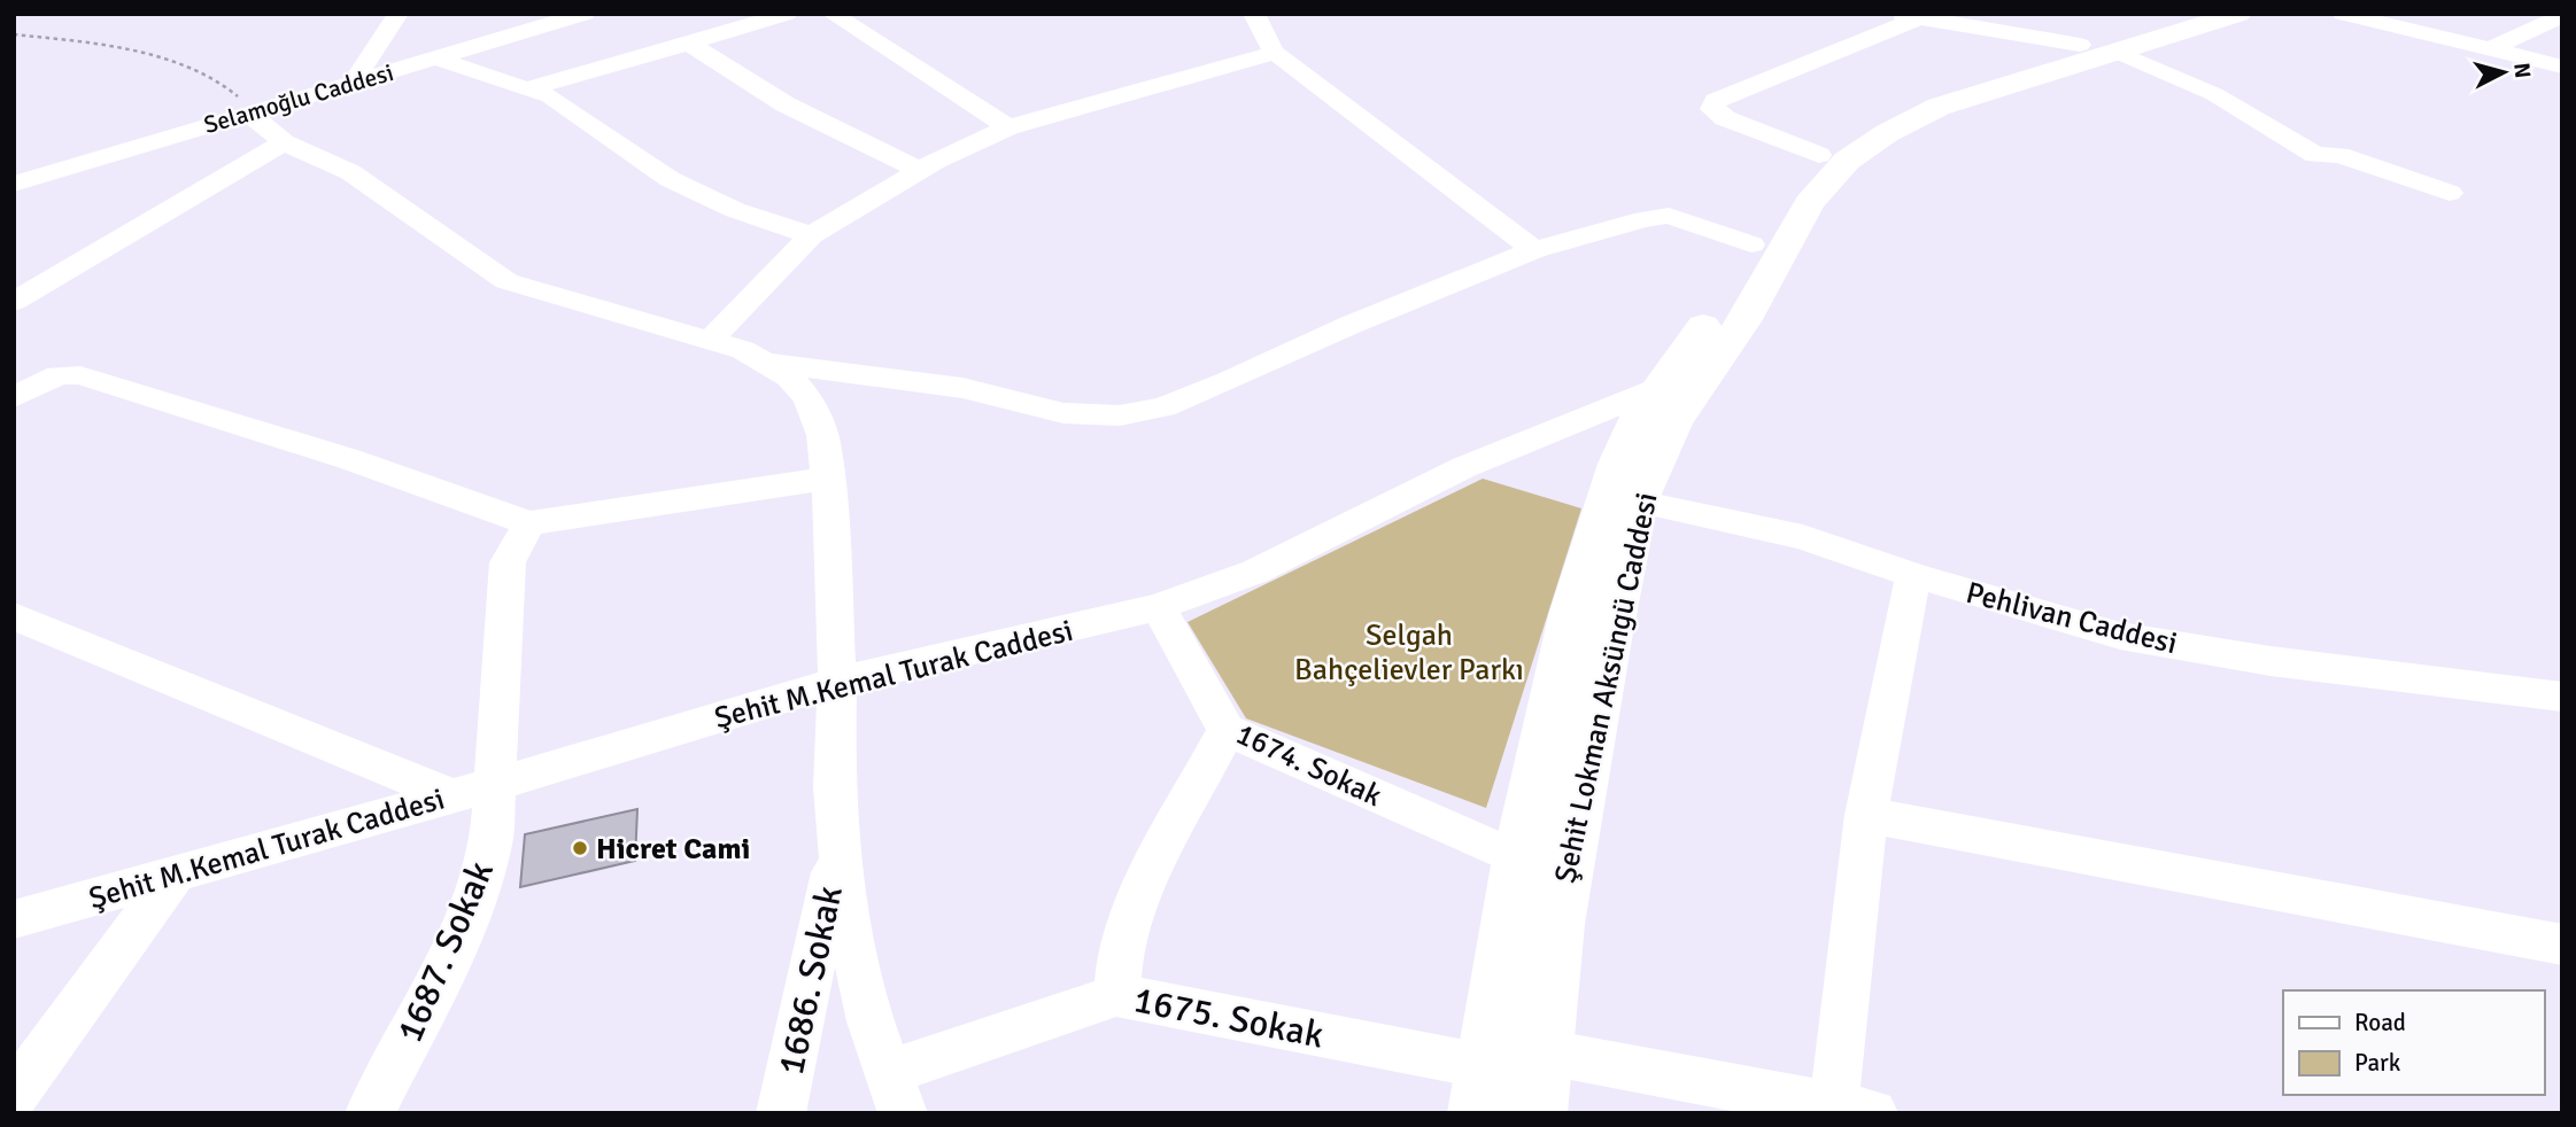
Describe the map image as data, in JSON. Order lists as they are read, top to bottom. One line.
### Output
{"streets":{"main road":["Şehit Lokman Aksüngü Caddesi"],"street":["Selamoğlu Caddesi","Pehlivan Caddesi","Şehit M.Kemal Turak Caddesi","1674. Sokak","1687. Sokak","1686. Sokak","1675. Sokak"]},"crossings":[["Pehlivan Caddesi","Şehit Lokman Aksüngü Caddesi"],["Şehit M.Kemal Turak Caddesi","Şehit Lokman Aksüngü Caddesi"],["Şehit M.Kemal Turak Caddesi","1674. Sokak"],["Şehit M.Kemal Turak Caddesi","1687. Sokak"],["Şehit Lokman Aksüngü Caddesi","1674. Sokak"],["Şehit Lokman Aksüngü Caddesi","1675. Sokak"]],"parks":["Selgah Bahçelievler Parkı"],"places":["Hicret Cami"],"legend":["Road","Park"],"north":"right"}
